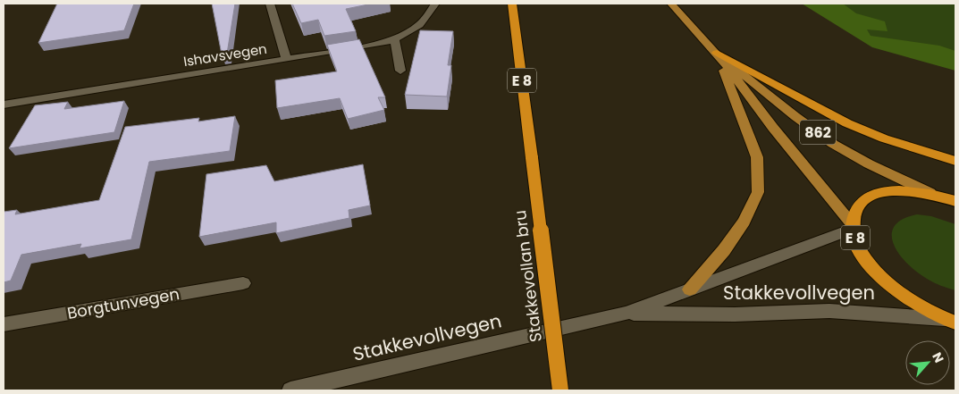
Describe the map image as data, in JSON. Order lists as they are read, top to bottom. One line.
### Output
{"streets":{"highway":["E 8","Stakkevollan bru"],"main road":["862"],"street":["Ishavsvegen","Stakkevollvegen","Borgtunvegen"]},"crossings":[["E 8","862"],["E 8","Stakkevollvegen"],["862","Stakkevollvegen"]],"north":"top right"}
